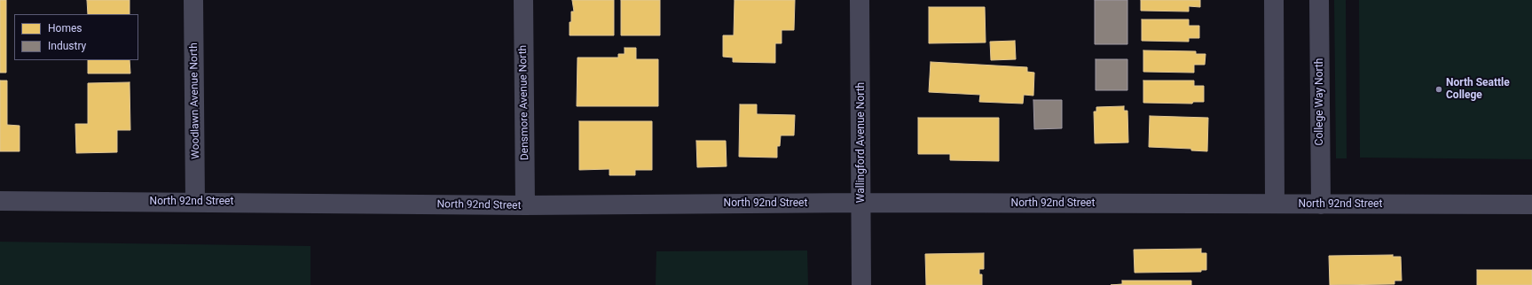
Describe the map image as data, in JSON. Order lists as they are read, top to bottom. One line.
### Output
{"streets":{"street":["Woodlawn Avenue North","College Way North","Densmore Avenue North","Wallingford Avenue North","North 92nd Street"]},"crossings":[["Woodlawn Avenue North","North 92nd Street"],["College Way North","North 92nd Street"],["Densmore Avenue North","North 92nd Street"],["Wallingford Avenue North","North 92nd Street"]],"places":["North Seattle College"],"legend":["Homes","Industry"]}
